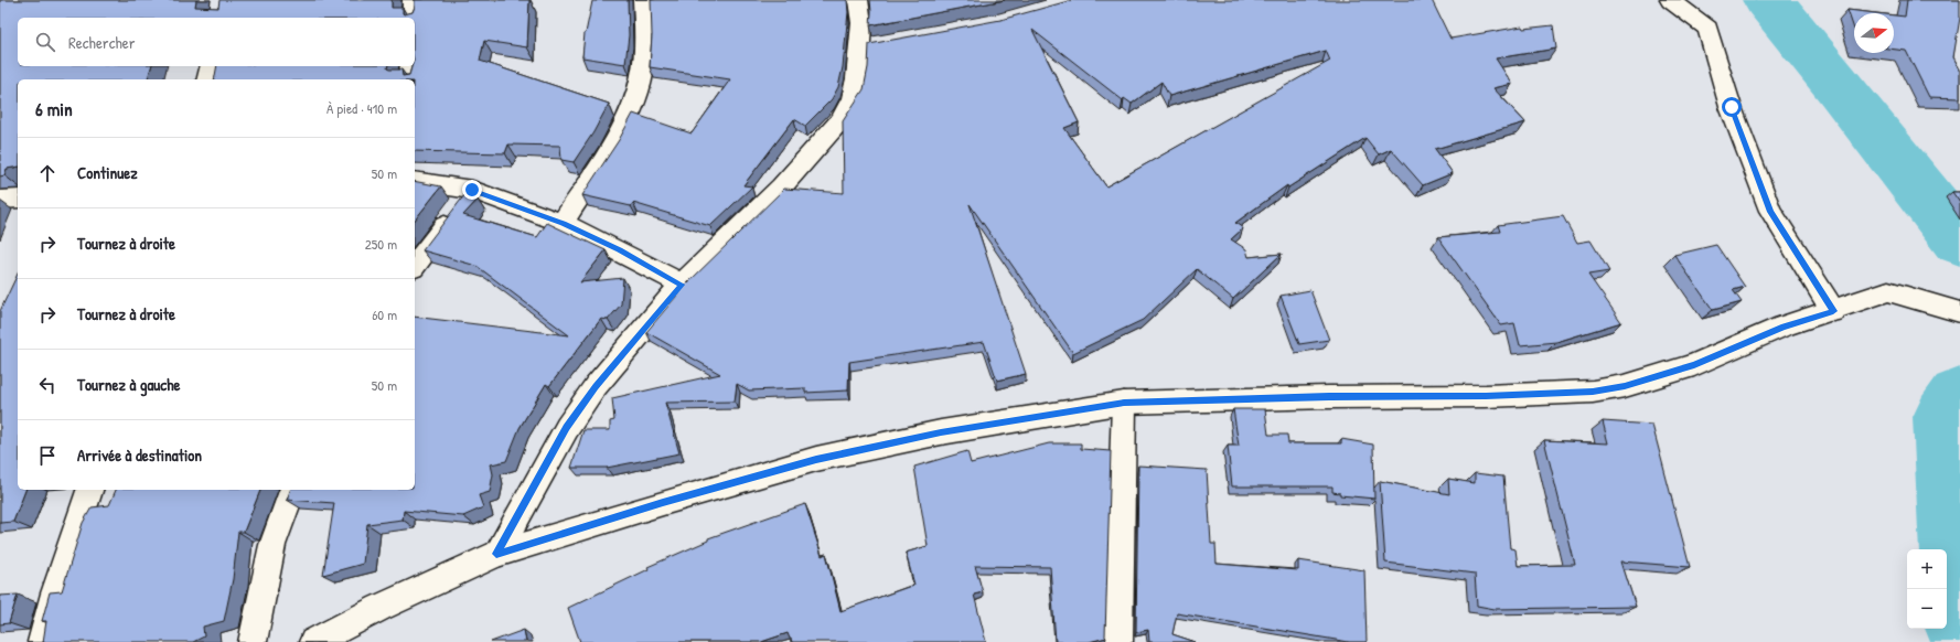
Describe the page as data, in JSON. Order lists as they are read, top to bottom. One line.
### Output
{"north":"right","page":{"search":"Rechercher","heading":["6 min","À pied · 410 m"],"list":[["Continuez","50 m"],["Tournez à droite","250 m"],["Tournez à droite","60 m"],["Tournez à gauche","50 m"],"Arrivée à destination"],"map_buttons":["+","−"]}}
